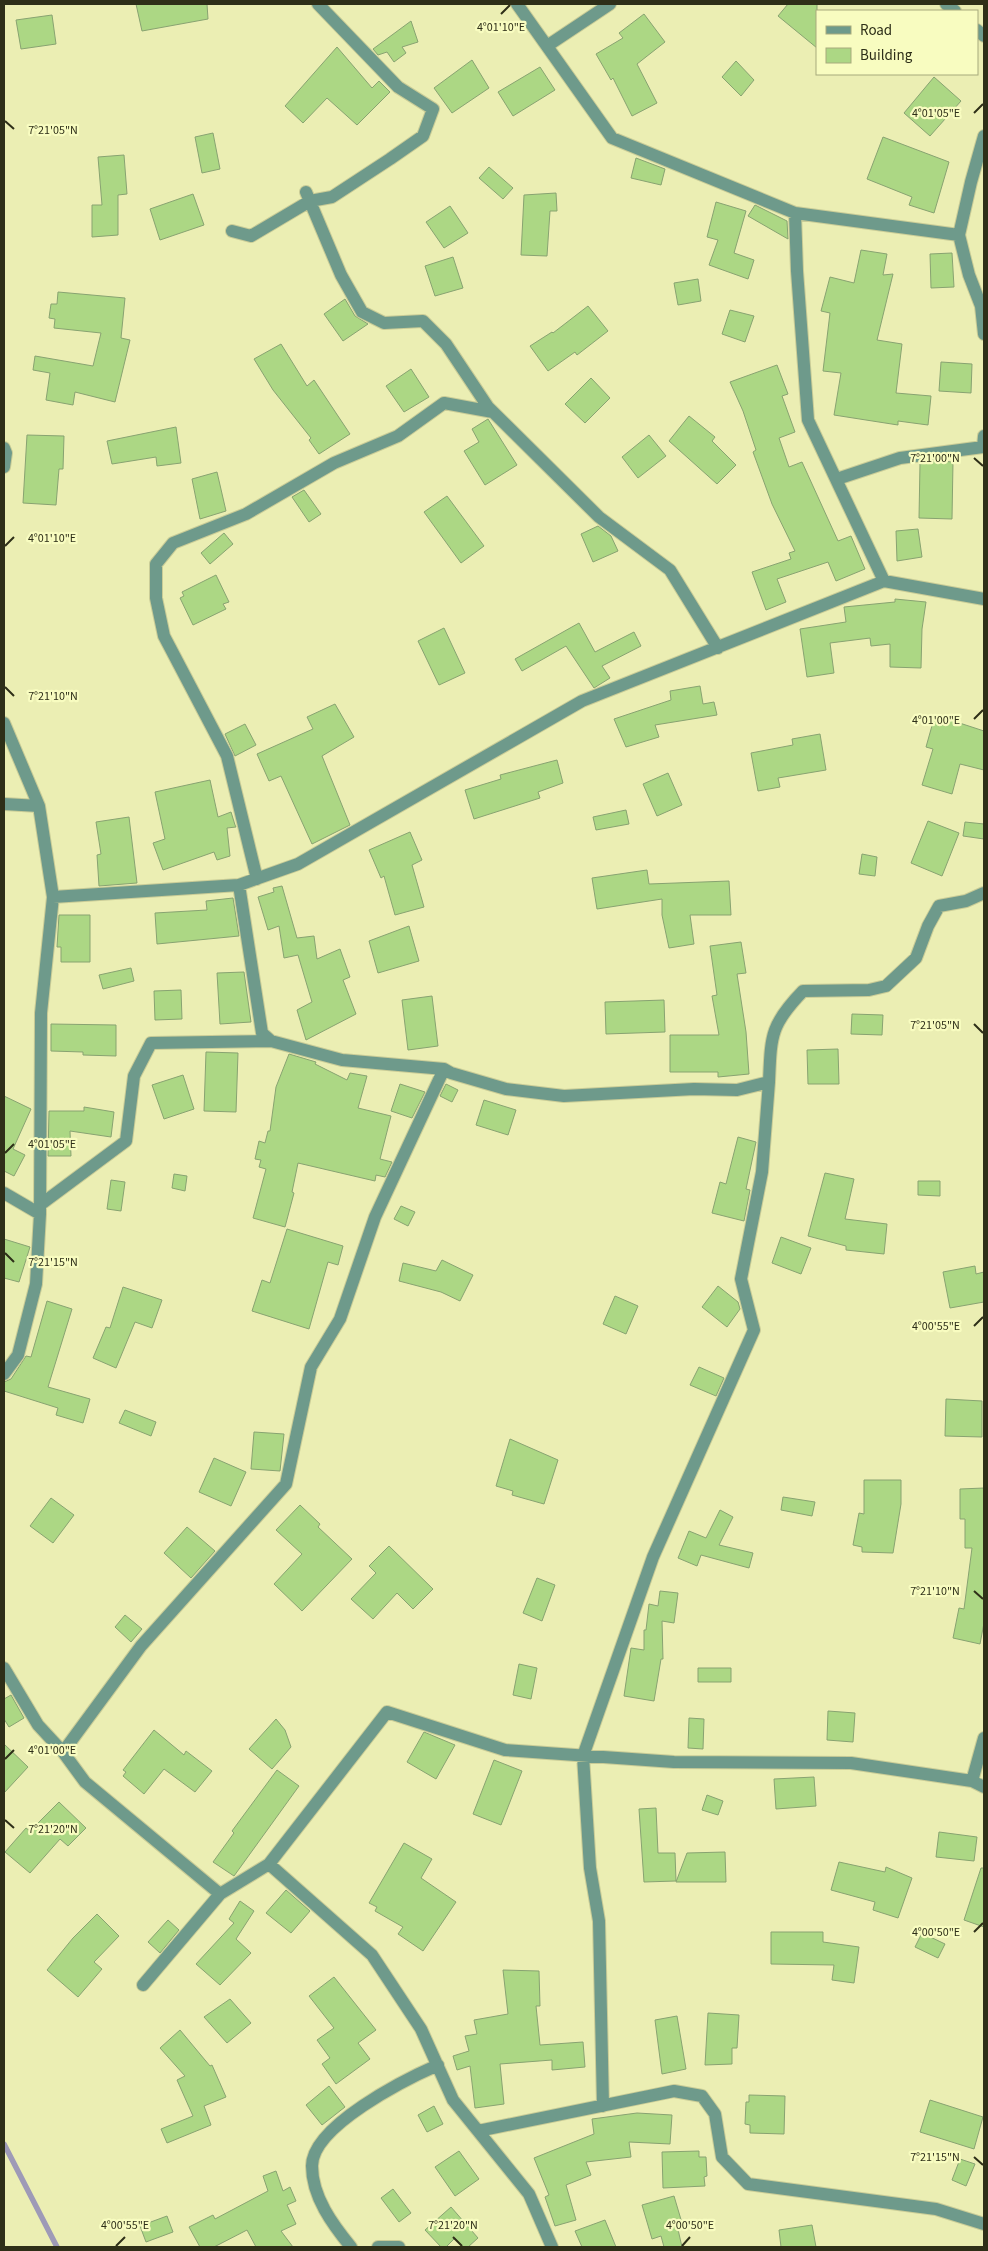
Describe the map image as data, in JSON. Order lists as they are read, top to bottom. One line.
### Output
{"legend":["Road","Building"],"coordinates":["4°01'10\"E","4°01'05\"E","7°21'05\"N","7°21'00\"N","7°21'10\"N","4°01'00\"E","7°21'15\"N","4°00'55\"E","7°21'20\"N","4°00'50\"E"]}
